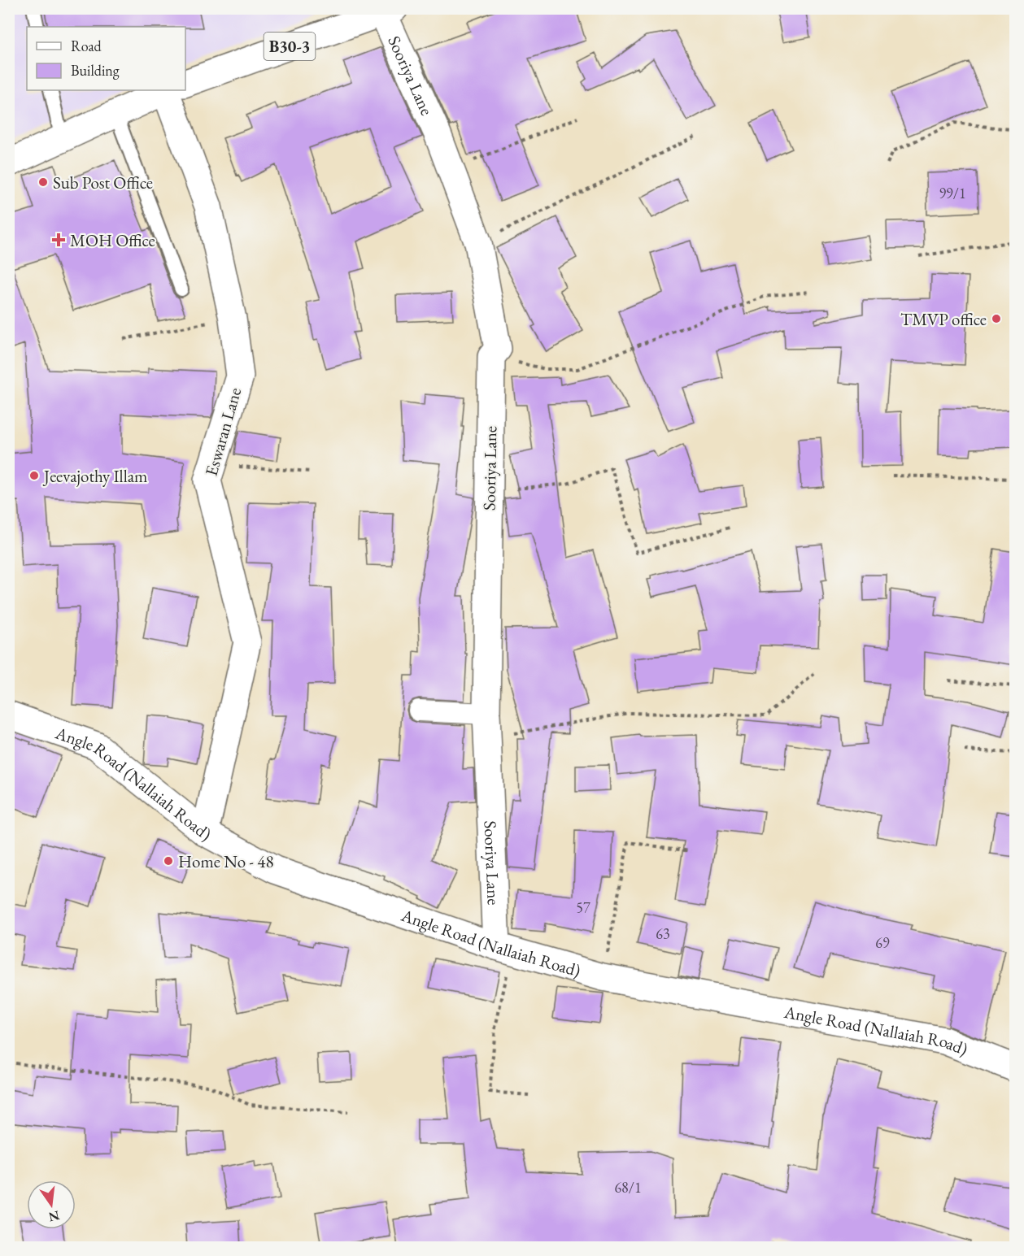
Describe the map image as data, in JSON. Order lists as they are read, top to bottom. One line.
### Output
{"streets":{"street":["B30-3","Sooriya Lane","Eswaran Lane","Angle Road (Nallaiah Road)"]},"crossings":[["B30-3","Sooriya Lane"],["Sooriya Lane","Angle Road (Nallaiah Road)"],["Eswaran Lane","Angle Road (Nallaiah Road)"]],"places":{"other":["Sub Post Office","TMVP office","Jeevajothy Illam","Home No - 48"],"health":["MOH Office"]},"house_numbers":["99/1","57","63","69","68/1"],"legend":["Road","Building"],"north":"bottom"}
